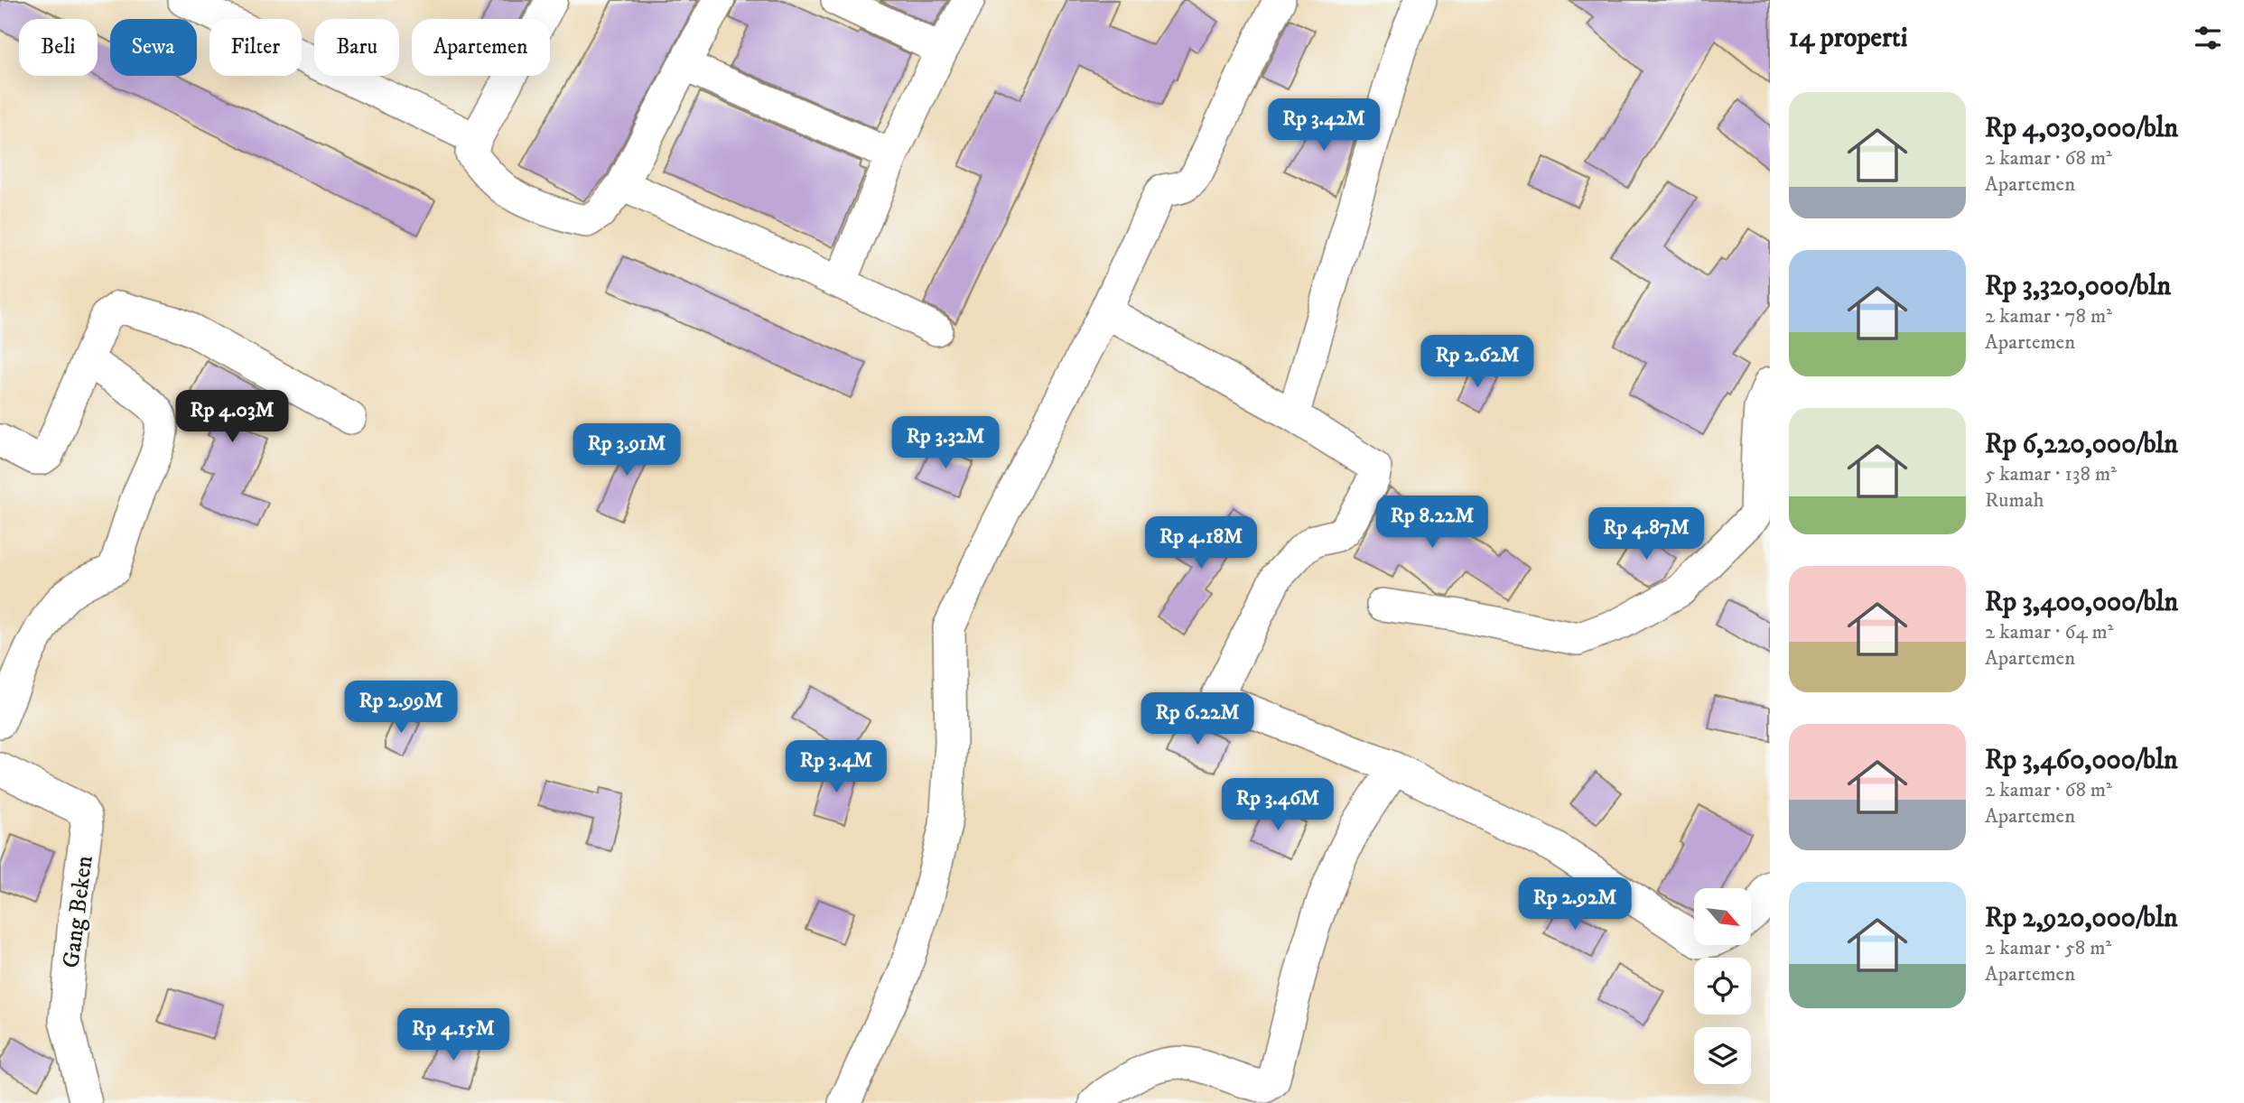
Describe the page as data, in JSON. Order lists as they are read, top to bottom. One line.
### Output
{"streets":{"street":["Gang Beken"]},"north":"bottom right","page":{"heading":"14 properti","chip":["Beli","Sewa","Filter","Baru","Apartemen"],"list":[{"name":"Rp 4,030,000/bln","note":"2 kamar · 68 m² · Apartemen"},{"name":"Rp 3,320,000/bln","note":"2 kamar · 78 m² · Apartemen"},{"name":"Rp 6,220,000/bln","note":"5 kamar · 138 m² · Rumah"},{"name":"Rp 3,400,000/bln","note":"2 kamar · 64 m² · Apartemen"},{"name":"Rp 3,460,000/bln","note":"2 kamar · 68 m² · Apartemen"},{"name":"Rp 2,920,000/bln","note":"2 kamar · 58 m² · Apartemen"}],"price":["Rp 3.42M","Rp 2.62M","Rp 4.03M","Rp 3.32M","Rp 3.91M","Rp 8.22M","Rp 4.87M","Rp 4.18M","Rp 2.99M","Rp 6.22M","Rp 3.4M","Rp 3.46M","Rp 2.92M","Rp 4.15M"]}}
